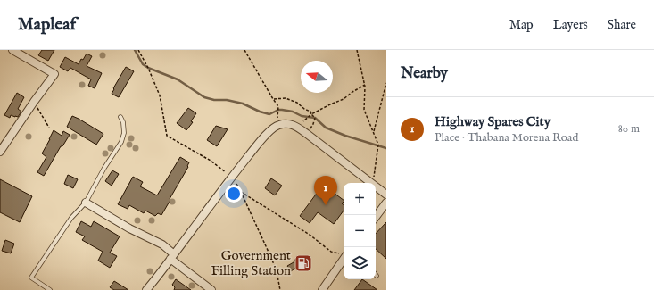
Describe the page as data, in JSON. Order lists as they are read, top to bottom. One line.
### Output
{"places":{"fuel station":["Government Filling Station"]},"north":"left","page":{"header":"Mapleaf","nav":["Map","Layers","Share"],"heading":"Nearby","list":[{"mark":"1","name":"Highway Spares City","note":"Place · Thabana Morena Road","value":"80 m"}],"pins":"1","map_buttons":["+","−"]}}
